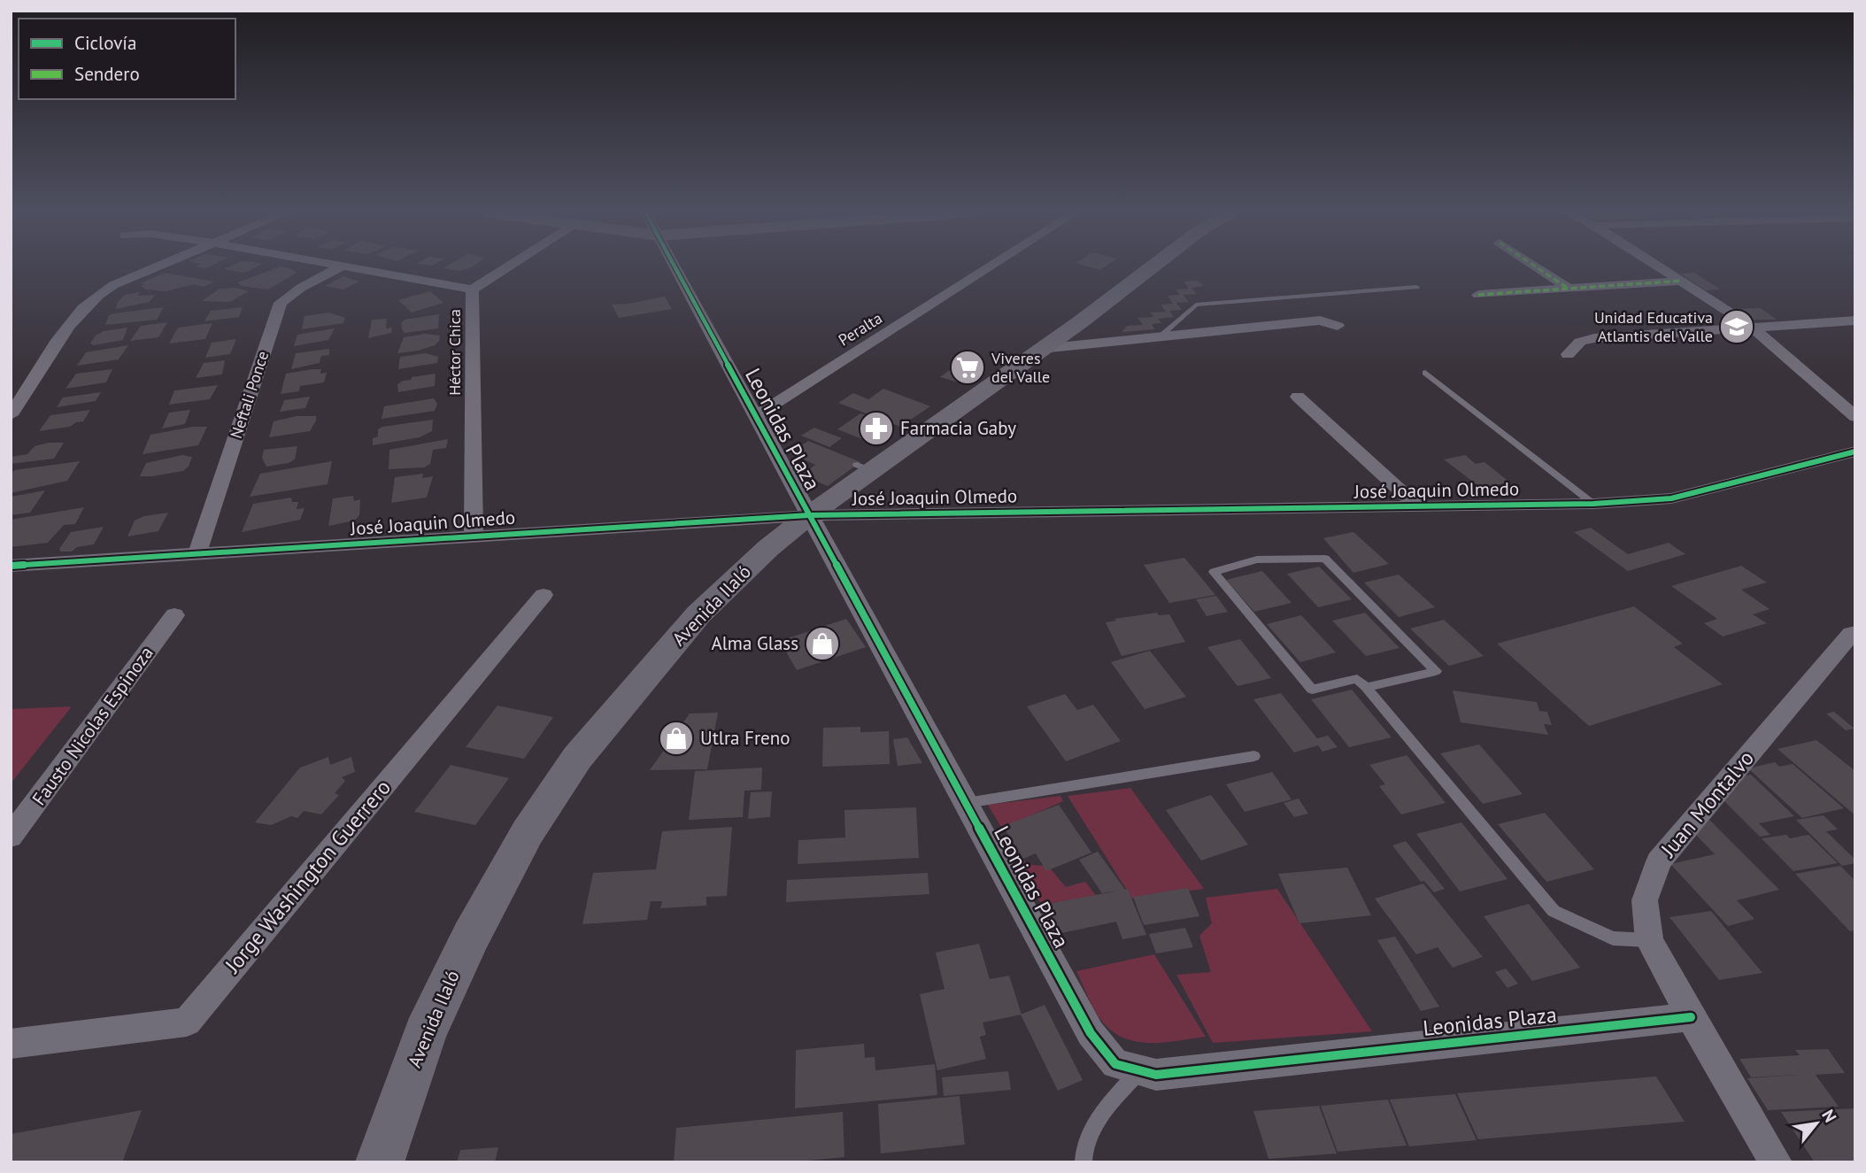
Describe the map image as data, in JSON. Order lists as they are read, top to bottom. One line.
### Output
{"streets":{"main road":["Avenida Ilaló"],"street":["Peralta","Héctor Chica","Neftali Ponce","Leonidas Plaza","José Joaquin Olmedo","Fausto Nicolas Espinoza","Juan Montalvo","Jorge Washington Guerrero"]},"crossings":[["Peralta","Leonidas Plaza"],["Héctor Chica","José Joaquin Olmedo"],["Neftali Ponce","José Joaquin Olmedo"],["Leonidas Plaza","José Joaquin Olmedo"],["Leonidas Plaza","Avenida Ilaló"],["Leonidas Plaza","Juan Montalvo"],["José Joaquin Olmedo","Avenida Ilaló"]],"places":{"school or university":["Unidad Educativa Atlantis del Valle"],"supermarket":["Viveres del Valle"],"pharmacy":["Farmacia Gaby"],"shop":["Alma Glass","Utlra Freno"]},"legend":["Ciclovía","Sendero"],"north":"top right"}
